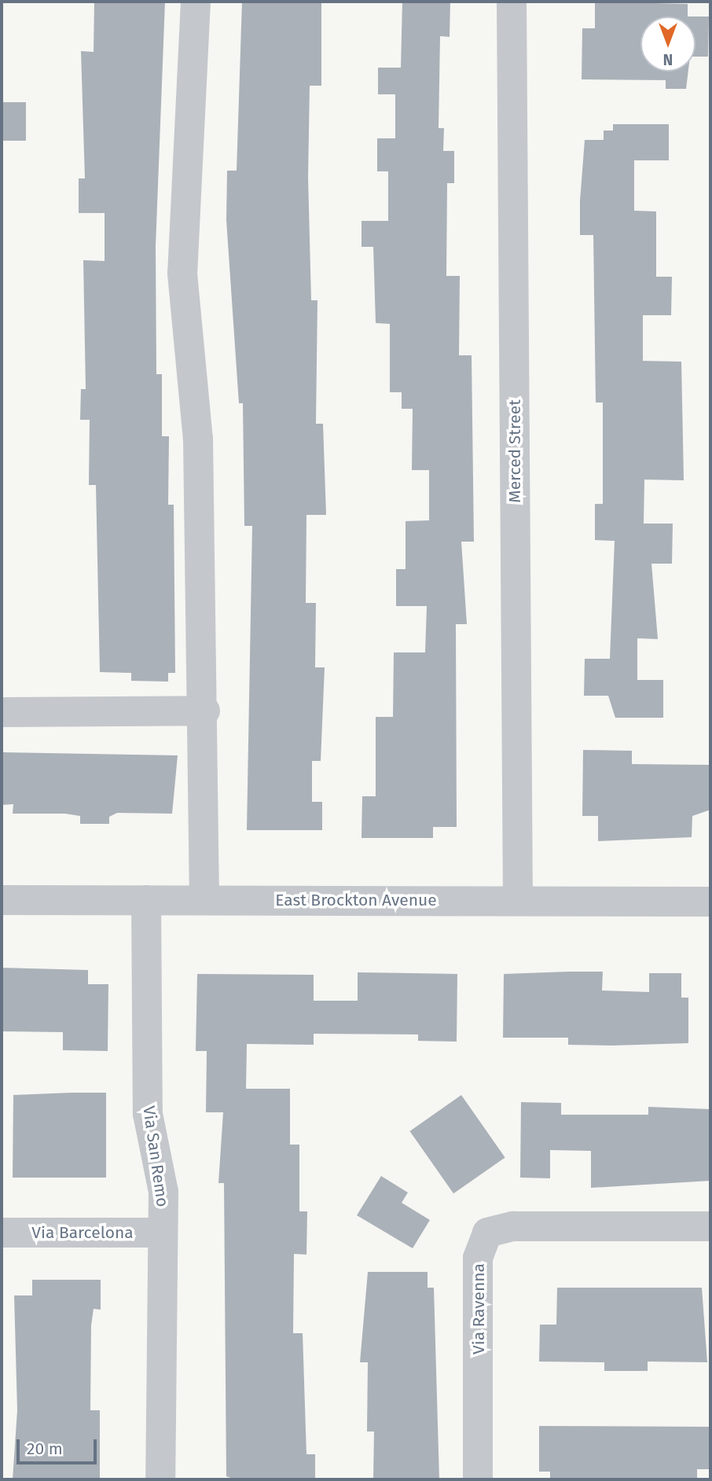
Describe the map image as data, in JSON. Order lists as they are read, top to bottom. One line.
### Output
{"streets":{"street":["Merced Street","East Brockton Avenue","Via San Remo","Via Barcelona","Via Ravenna"]},"crossings":[["Merced Street","East Brockton Avenue"],["East Brockton Avenue","Via San Remo"],["Via San Remo","Via Barcelona"]],"scale_bar":"20 m","north":"bottom"}
